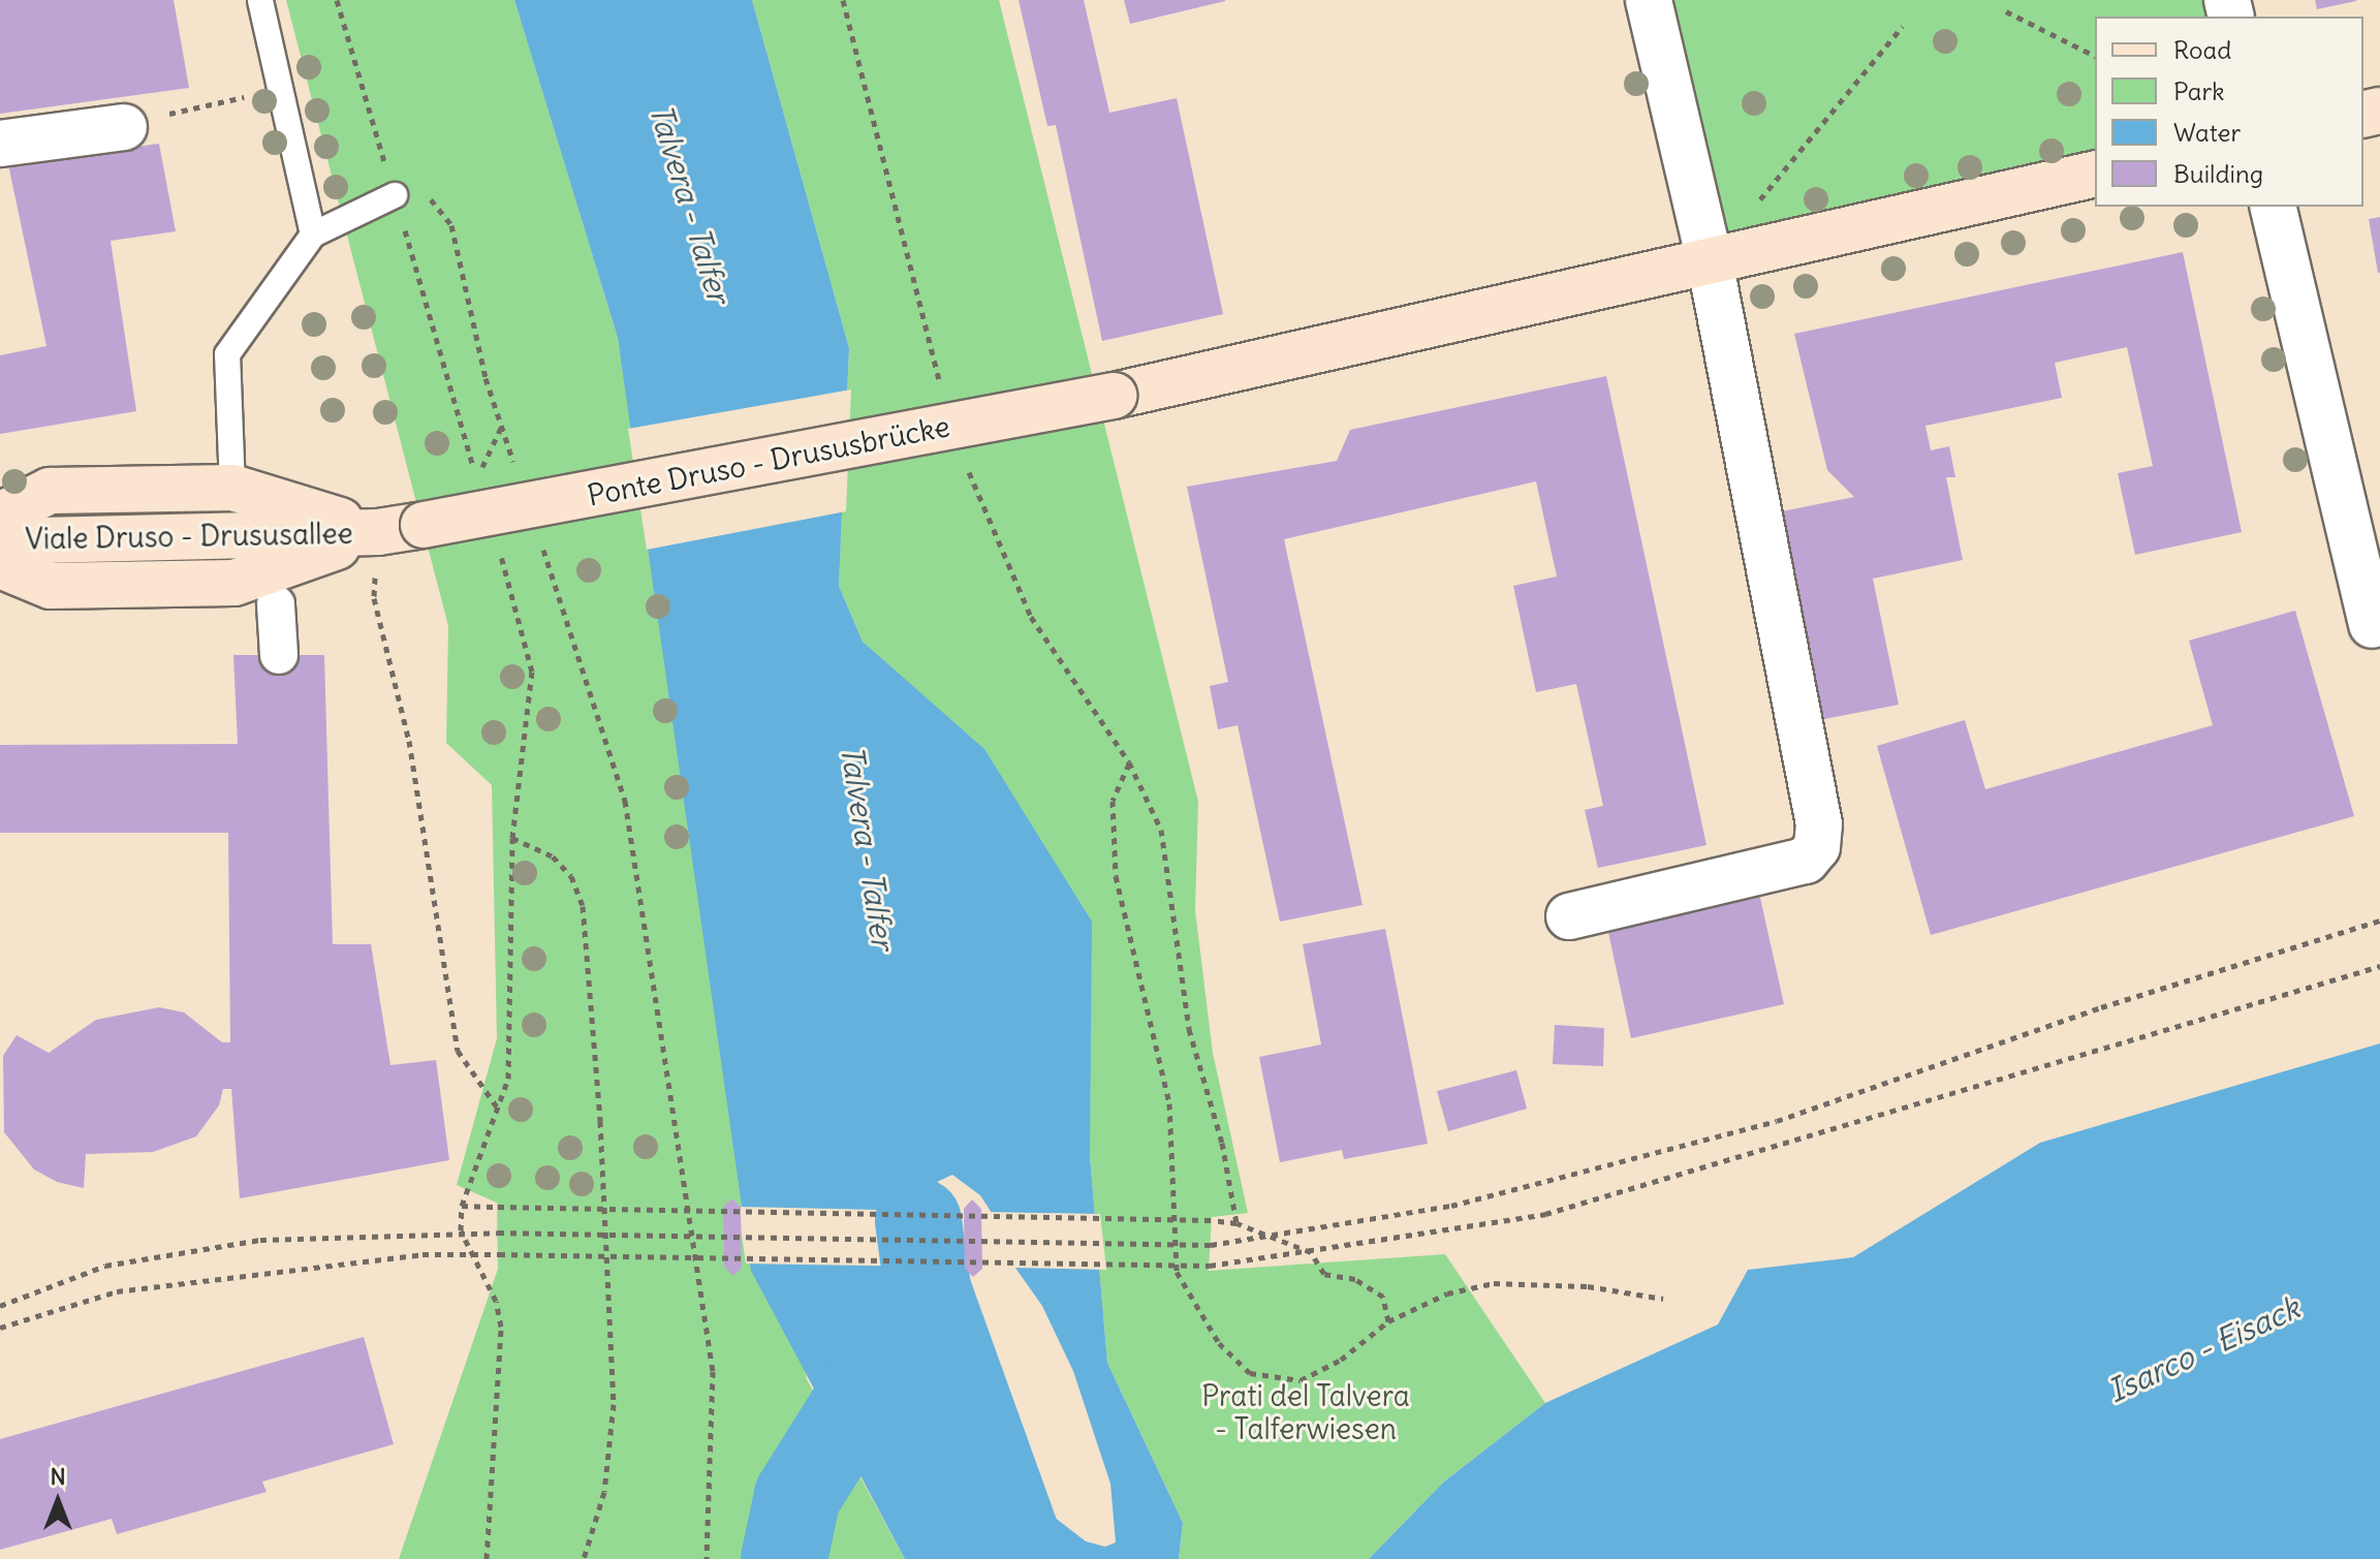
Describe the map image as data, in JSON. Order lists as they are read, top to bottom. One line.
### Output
{"streets":{"main road":["Ponte Druso - Drususbrücke","Viale Druso - Drususallee"]},"crossings":[["Ponte Druso - Drususbrücke","Viale Druso - Drususallee"]],"water":["Talvera - Talfer","Isarco - Eisack"],"parks":["Prati del Talvera - Talferwiesen"],"legend":["Road","Park","Water","Building"],"north":"top"}
